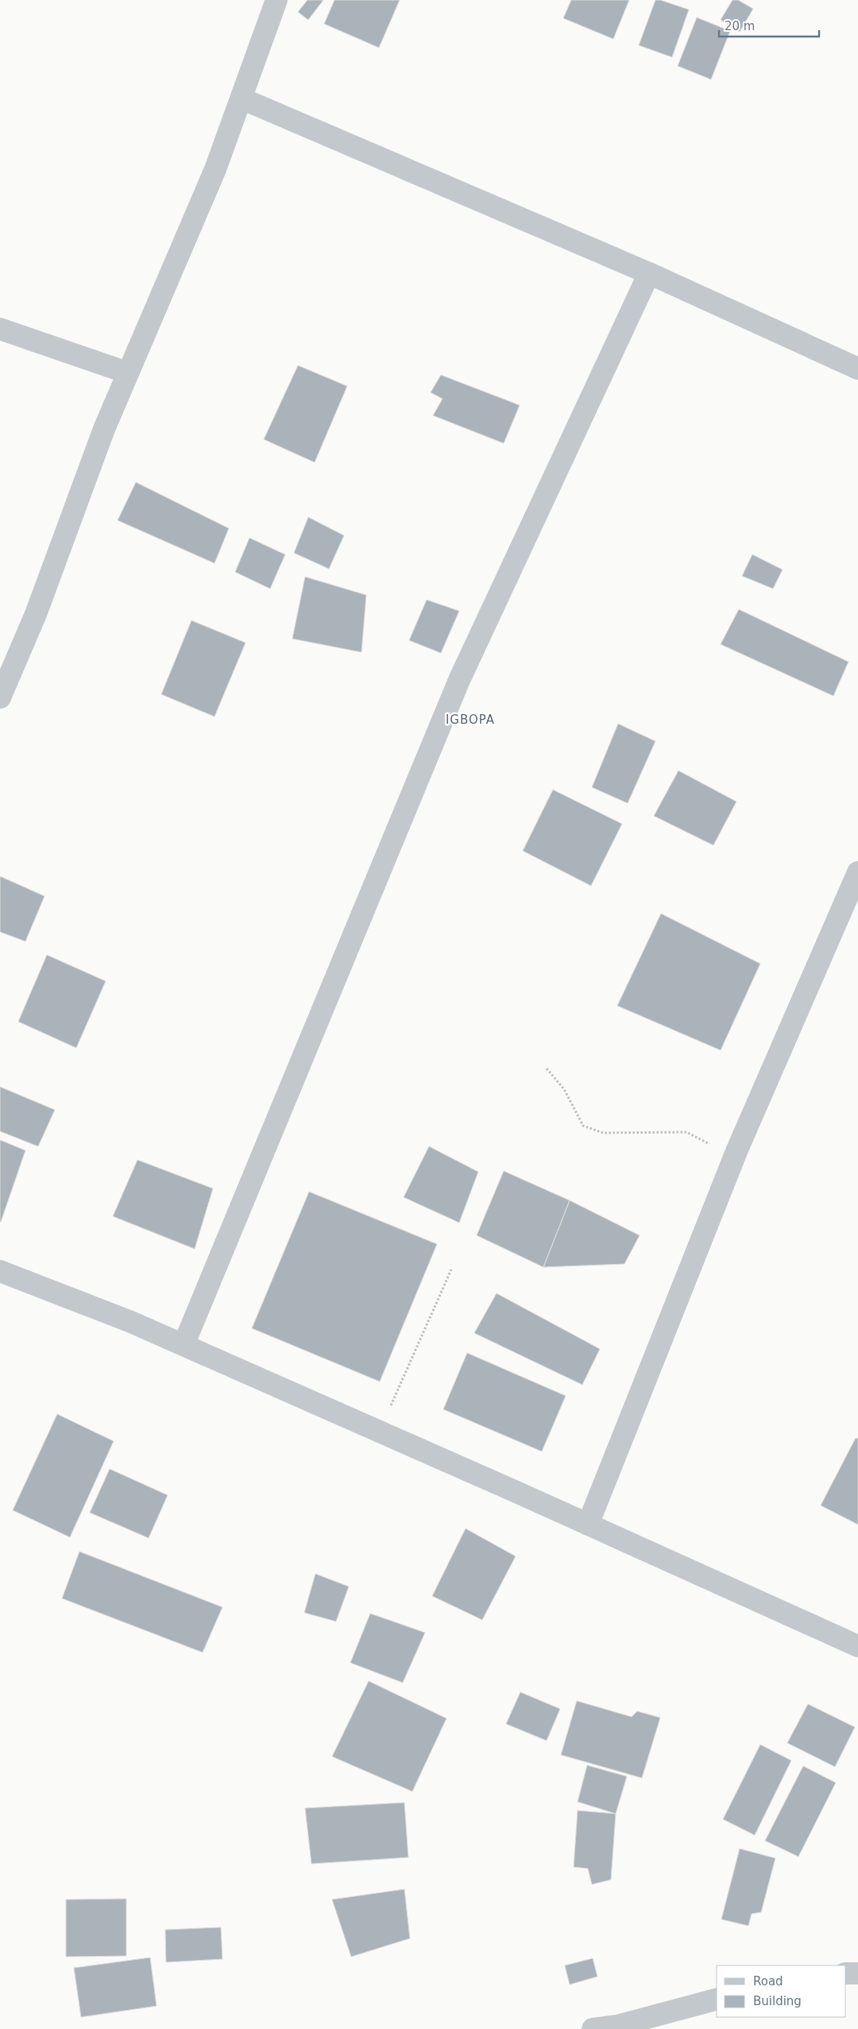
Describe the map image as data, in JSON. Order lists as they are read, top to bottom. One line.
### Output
{"districts":["IGBOPA"],"legend":["Road","Building"],"scale_bar":"20 m"}
